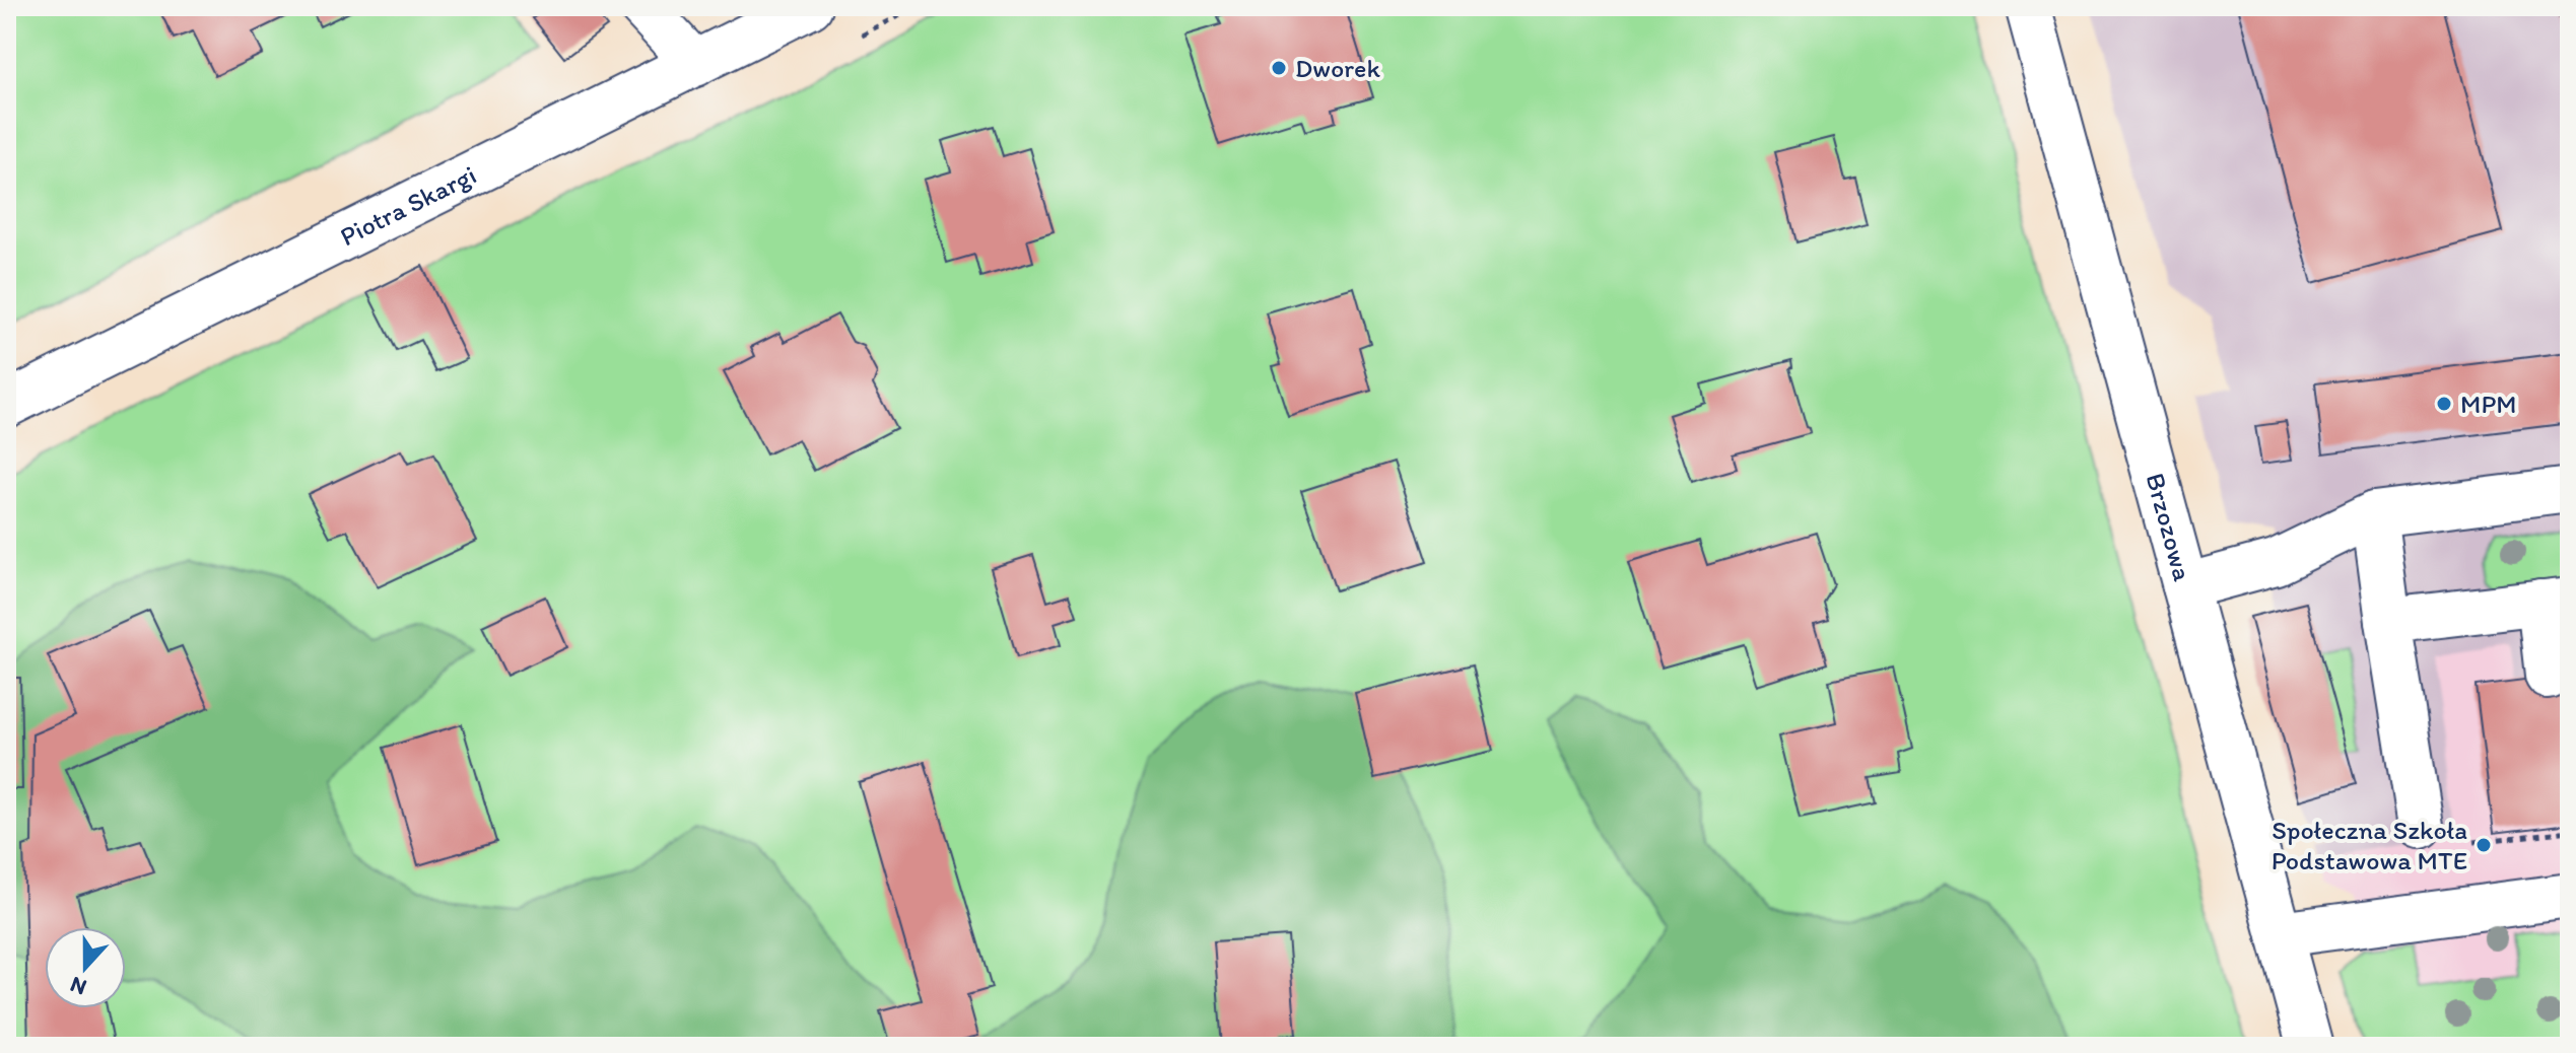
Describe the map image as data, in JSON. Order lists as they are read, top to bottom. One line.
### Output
{"streets":{"street":["Piotra Skargi","Brzozowa"]},"places":["Dworek","MPM","Społeczna Szkoła Podstawowa MTE"],"north":"bottom"}
